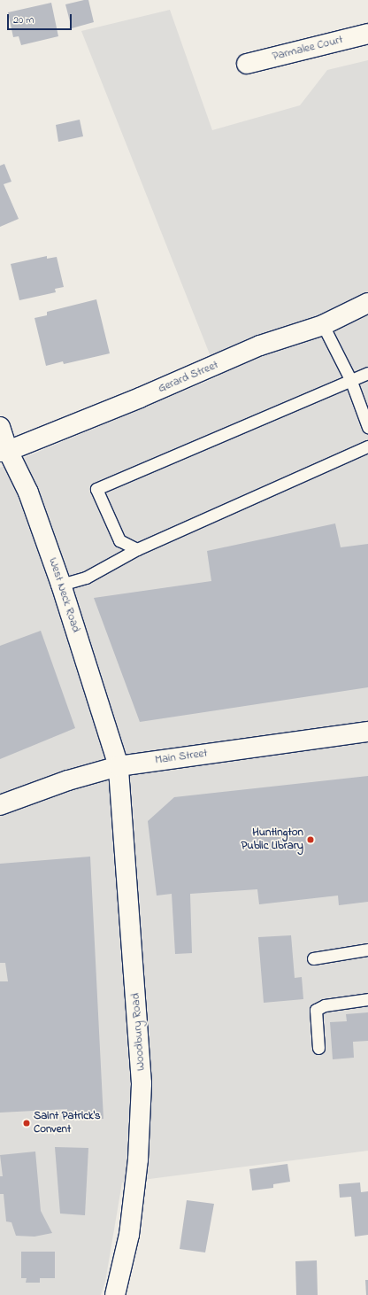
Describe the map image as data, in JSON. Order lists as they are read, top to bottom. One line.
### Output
{"streets":{"main road":["Parmalee Court","Gerard Street","West Neck Road","Main Street","Woodbury Road"]},"crossings":[["Gerard Street","West Neck Road"],["West Neck Road","Main Street"],["West Neck Road","Woodbury Road"],["Main Street","Woodbury Road"]],"places":["Huntington Public Library","Saint Patrick's Convent"],"scale_bar":"20 m"}
